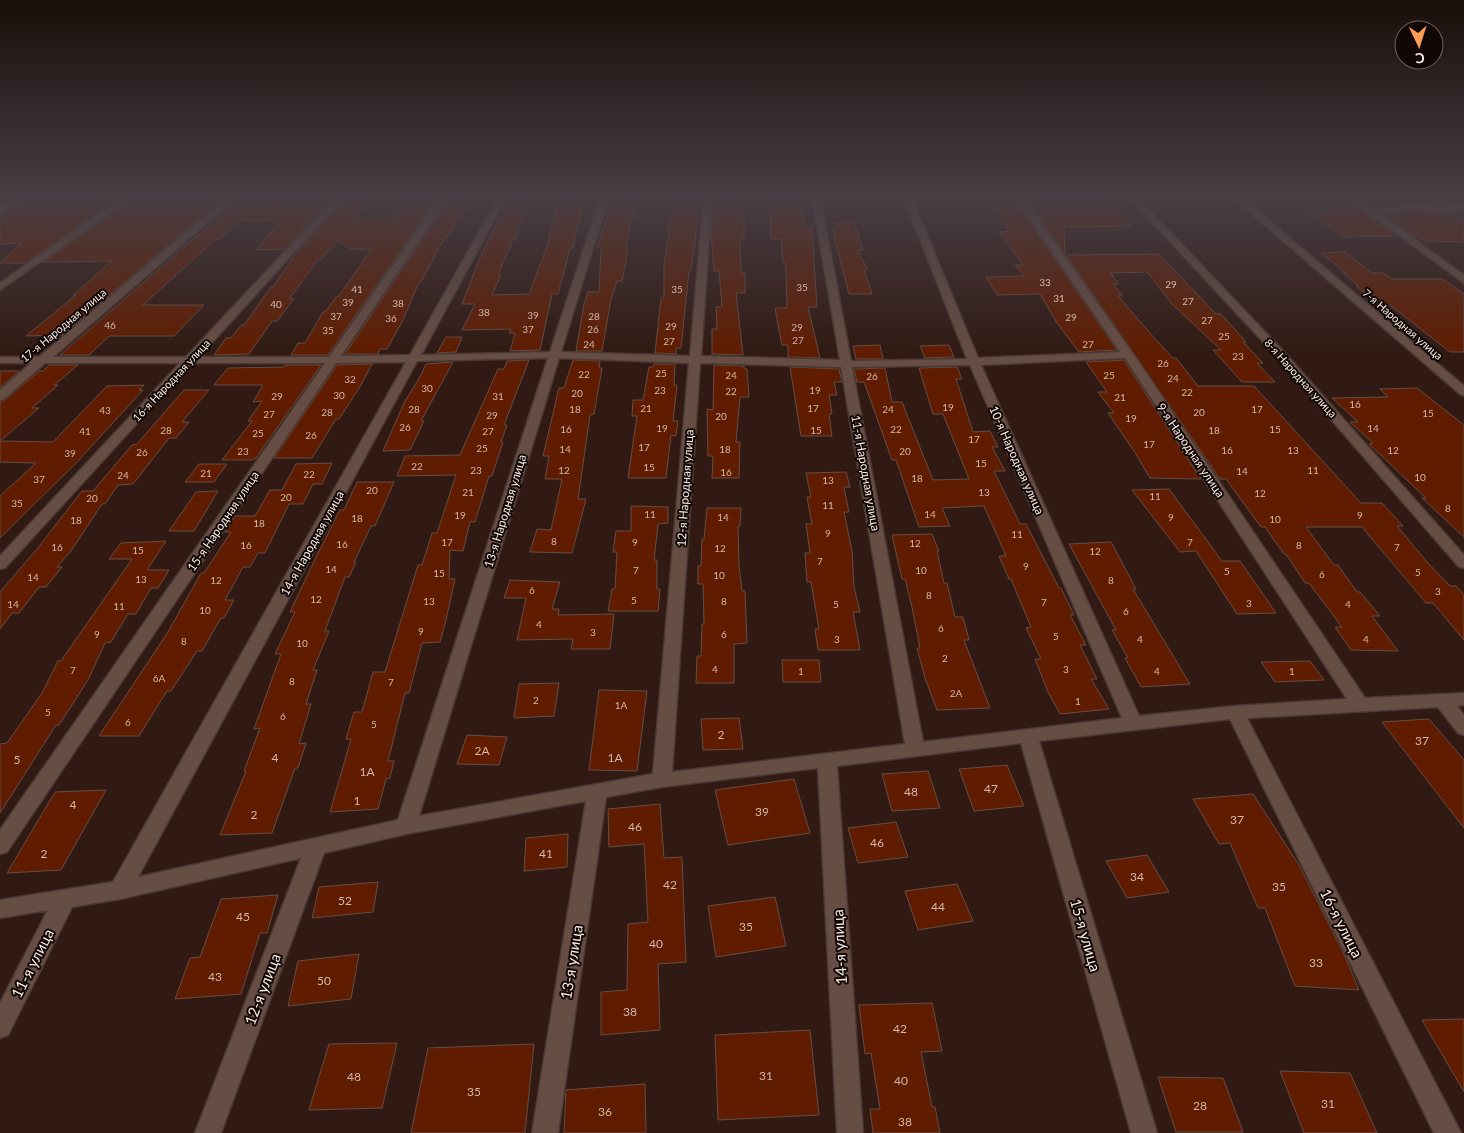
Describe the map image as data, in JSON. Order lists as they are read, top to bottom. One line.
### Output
{"streets":{"street":["7-я Народная улица","17-я Народная улица","8-я Народная улица","16-я Народная улица","9-я Народная улица","10-я Народная улица","11-я Народная улица","12-я Народная улица","13-я Народная улица","15-я Народная улица","14-я Народная улица","16-я улица","15-я улица","14-я улица","13-я улица","11-я улица","12-я улица"]},"house_numbers":["33","29","35","41","35","31","27","39","38","40","38","39","37","28","29","36","27","46","29","29","37","26","35","25","27","27","24","27","23","26","25","22","24","25","26","24","32","30","23","19","22","22","20","30","29","31","21","16","19","21","17","28","18","24","17","43","28","20","15","27","29","20","19","26","19","14","16","22","15","28","15","18","41","27","25","26","17","17","17","25","14","18","16","13","12","23","20","26","39","15","22","15","23","12","11","14","16","21","22","24","10","18","37","13","20","21","13","12","11","20","20","35","11","8","11","14","19","9","14","9","18","10","18","18","9","11","8","17","9","7","12","16","16","8","16","7","12","15","12","7","9","14","7","10","5","5","15","6","10","14","13","12","8","6","3","8","12","5","13","8","7","3","14","5","4","11","10","6","4","6","9","3","9","6","5","3","4","4","8","10","2","4","3","7","1","4","1","6А","8","7","2А","2","1","1А","5","6","6","5","2","37","2А","4","1А","5","1А","47","48","1","4","39","2","37","46","46","2","41","34","42","35","52","44","45","35","40","33","43","50","38","42","31","48","40","35","31","28","36","38"],"north":"bottom"}
